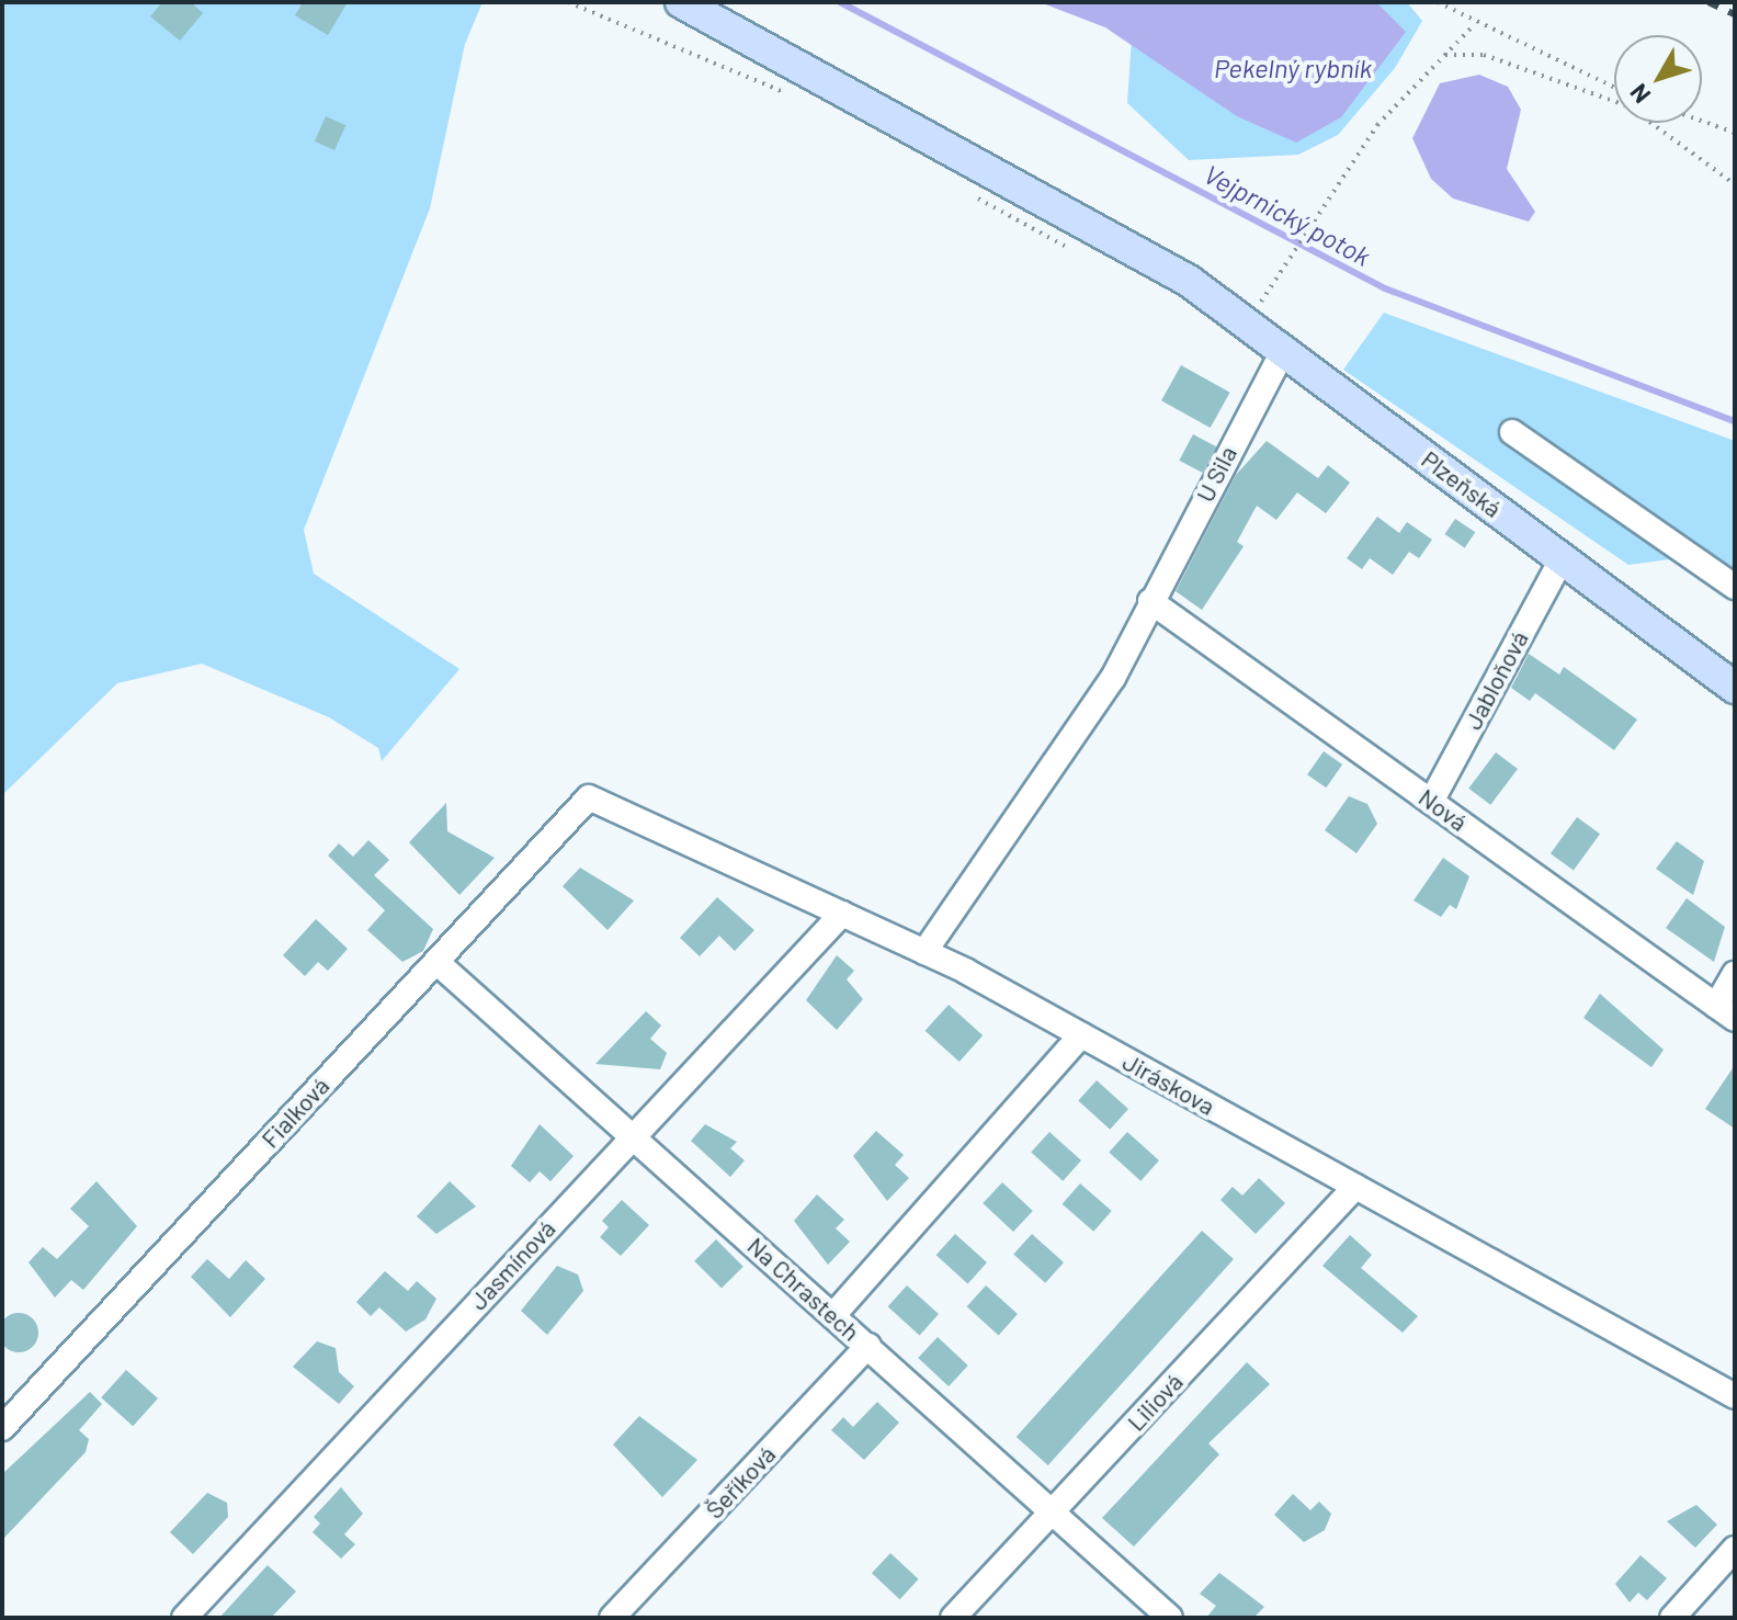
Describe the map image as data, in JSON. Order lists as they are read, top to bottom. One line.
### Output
{"streets":{"main road":["Plzeňská"],"street":["U Sila","Jabloňová","Nová","Jiráskova","Fialková","Jasmínová","Na Chrastech","Liliová","Šeříková"]},"crossings":[["U Sila","Plzeňská"],["U Sila","Nová"],["U Sila","Jiráskova"],["Plzeňská","Jabloňová"],["Jabloňová","Nová"],["Jiráskova","Fialková"],["Jiráskova","Jasmínová"],["Jiráskova","Liliová"],["Fialková","Na Chrastech"],["Jasmínová","Na Chrastech"],["Na Chrastech","Liliová"],["Na Chrastech","Šeříková"]],"water":["Pekelný rybník","Vejprnický potok"],"north":"bottom left"}
